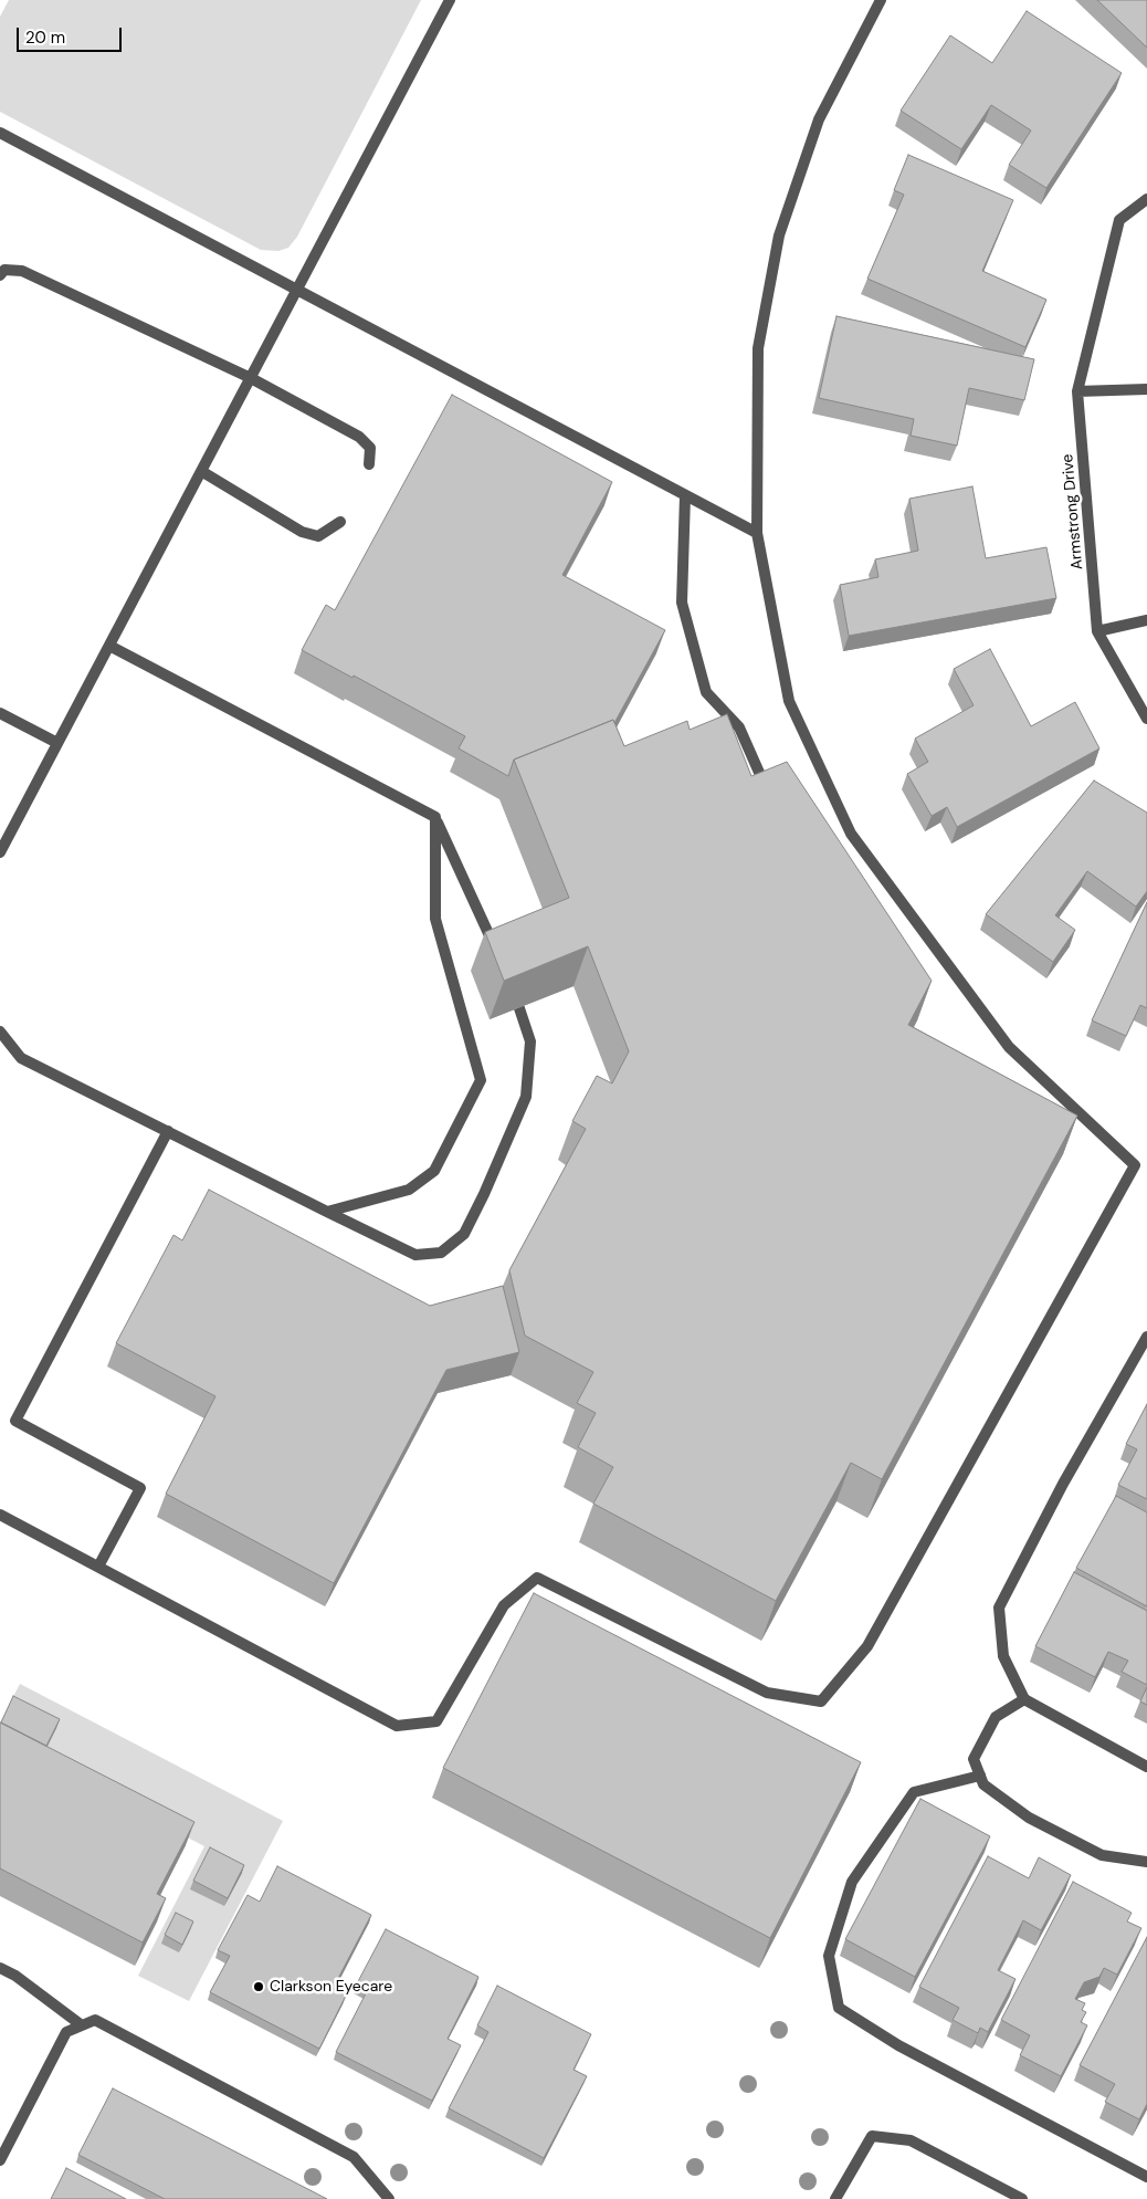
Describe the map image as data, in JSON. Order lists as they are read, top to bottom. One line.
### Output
{"streets":{"street":["Armstrong Drive"]},"places":["Clarkson Eyecare"],"scale_bar":"20 m"}
